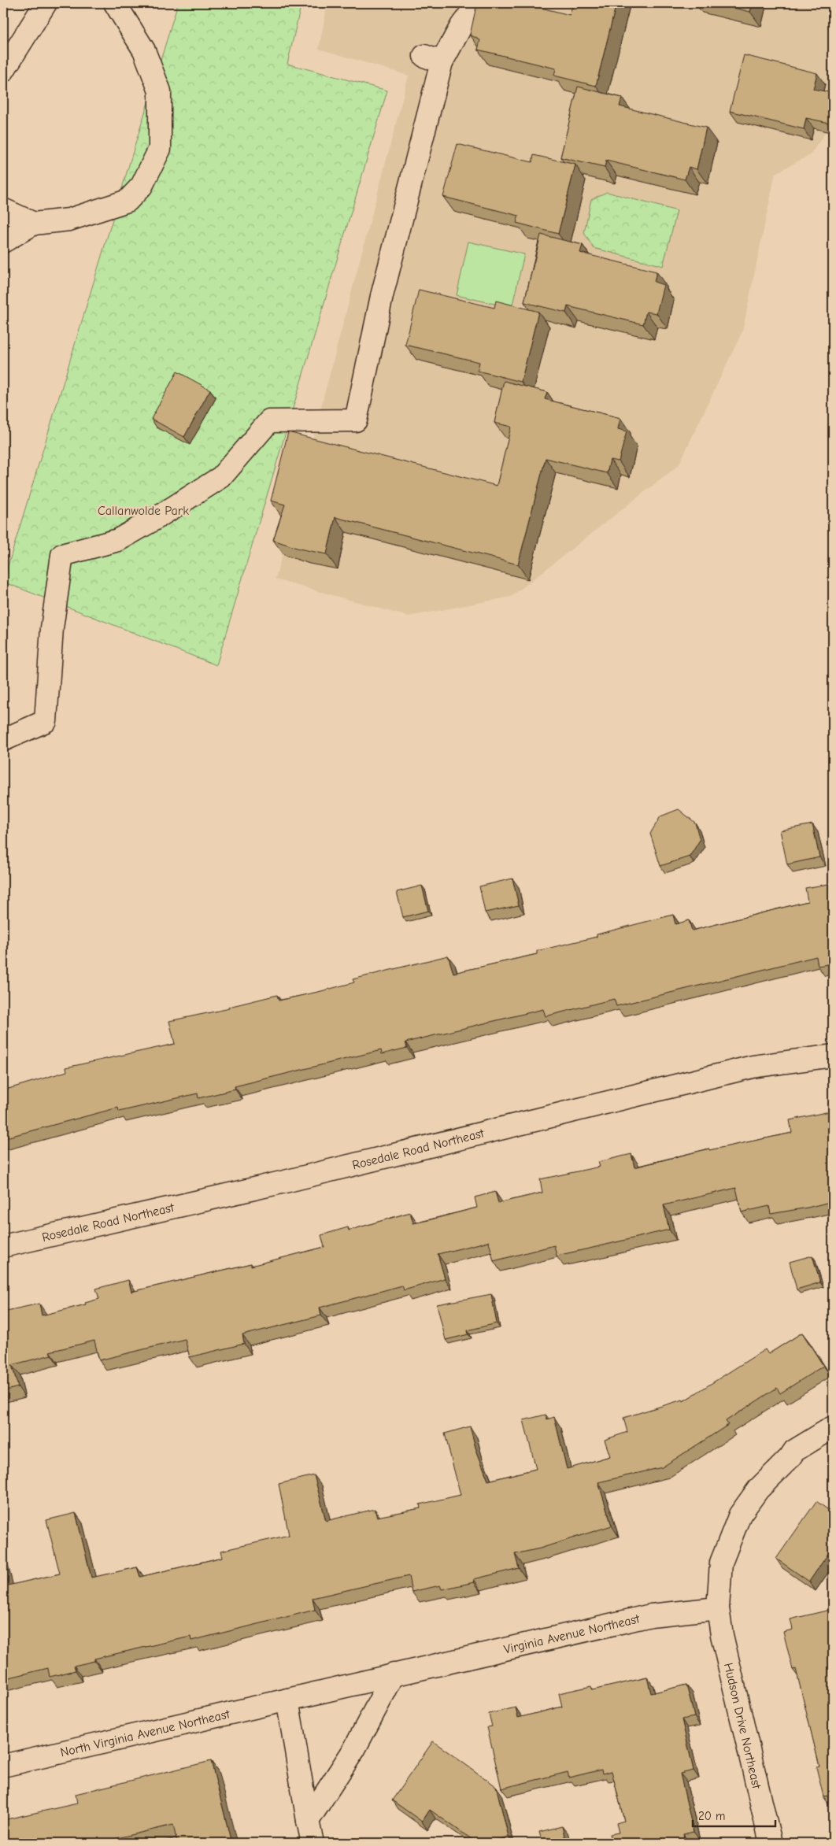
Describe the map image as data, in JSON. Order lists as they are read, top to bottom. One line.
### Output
{"streets":{"street":["Rosedale Road Northeast","Virginia Avenue Northeast","Hudson Drive Northeast","North Virginia Avenue Northeast"]},"crossings":[["Virginia Avenue Northeast","Hudson Drive Northeast"],["Virginia Avenue Northeast","North Virginia Avenue Northeast"]],"parks":["Callanwolde Park"],"scale_bar":"20 m"}
